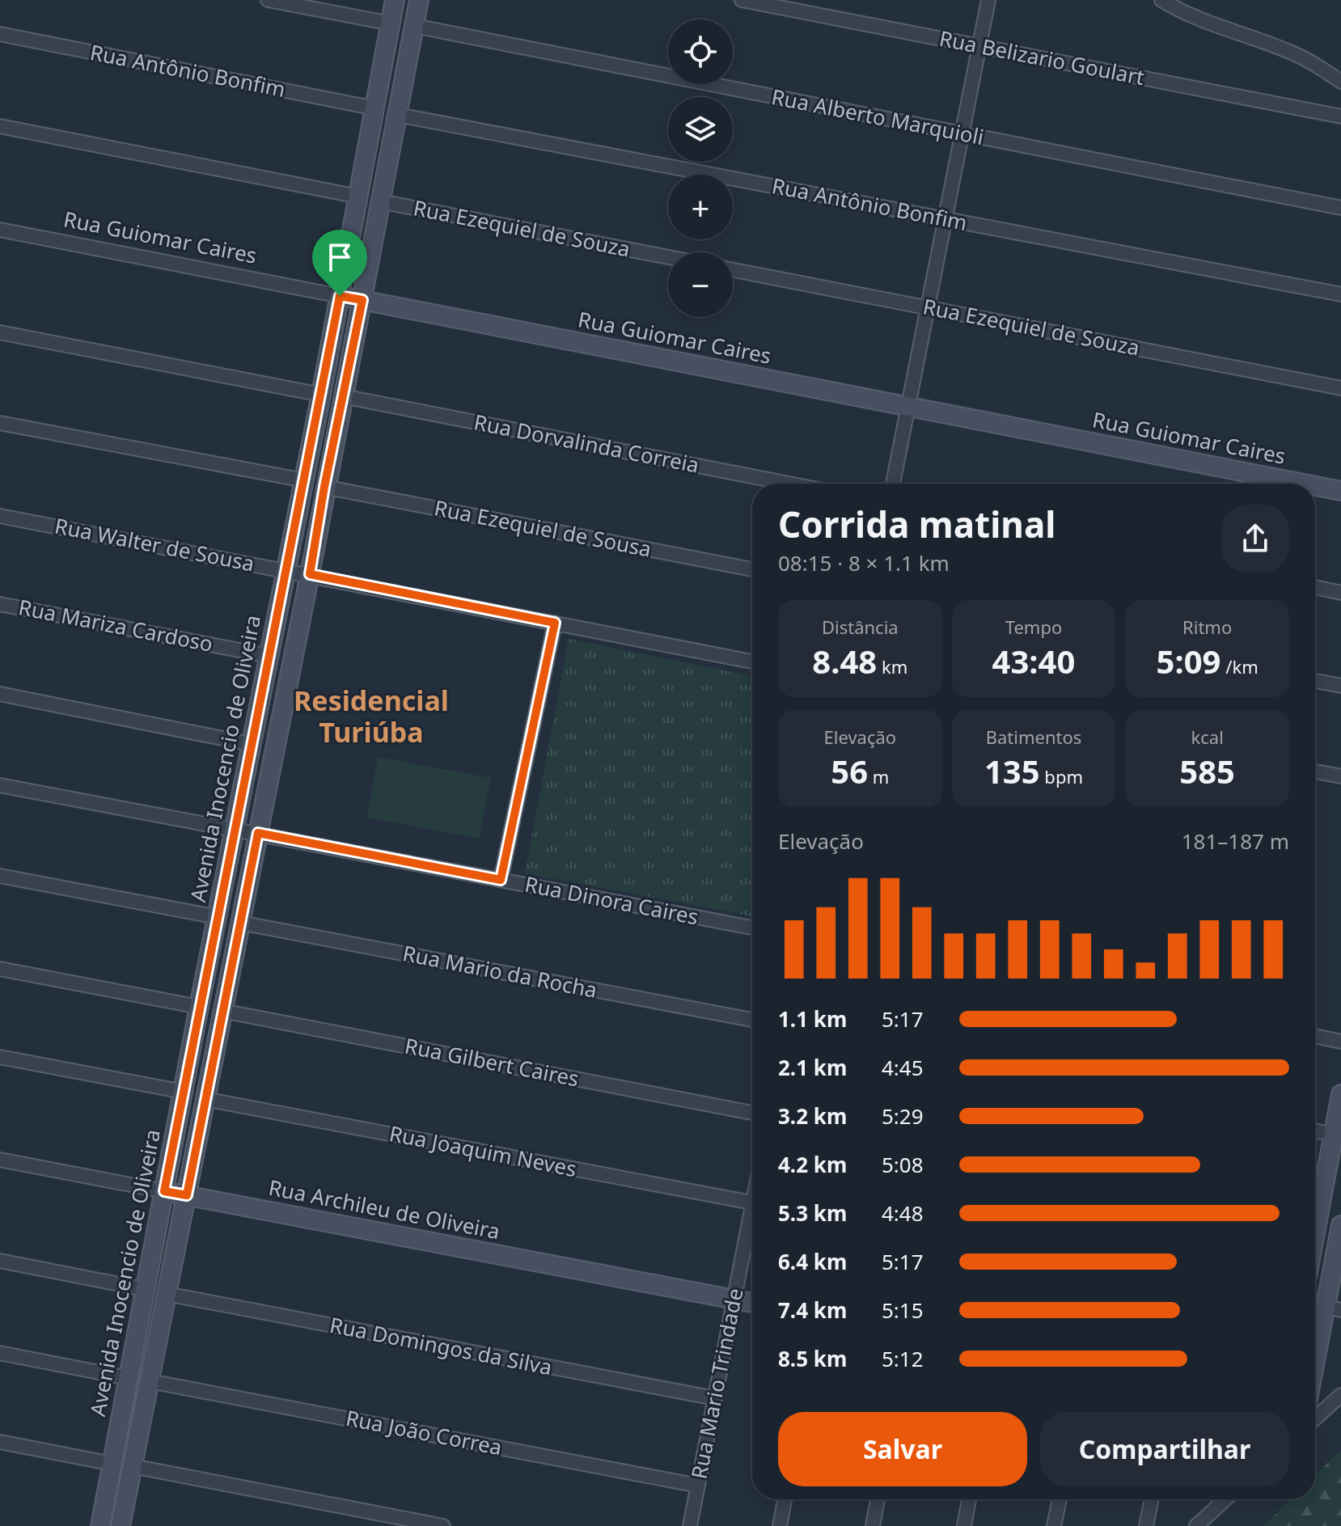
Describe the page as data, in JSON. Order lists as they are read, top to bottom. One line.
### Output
{"streets":{"street":["Rua Belizario Goulart","Rua Antônio Bonfim","Rua Alberto Marquioli","Rua Ezequiel de Souza","Rua Guiomar Caires","Rua Dorvalinda Correia","Rua Ezequiel de Sousa","Rua Walter de Sousa","Rua Mariza Cardoso","Avenida Inocencio de Oliveira","Rua Dinora Caires","Rua Mario da Rocha","Rua Gilbert Caires","Rua Joaquim Neves","Rua Archileu de Oliveira","Rua Domingos da Silva","Rua Mario Trindade","Rua João Correa"]},"crossings":[["Rua Antônio Bonfim","Avenida Inocencio de Oliveira"],["Rua Guiomar Caires","Avenida Inocencio de Oliveira"],["Rua Walter de Sousa","Avenida Inocencio de Oliveira"],["Rua Mariza Cardoso","Avenida Inocencio de Oliveira"],["Avenida Inocencio de Oliveira","Rua Dinora Caires"],["Avenida Inocencio de Oliveira","Rua Archileu de Oliveira"],["Rua Archileu de Oliveira","Rua Mario Trindade"],["Rua Domingos da Silva","Rua Mario Trindade"],["Rua Mario Trindade","Rua João Correa"]],"districts":["Residencial Turiúba"],"page":{"map_buttons":["+","−"],"heading":["Corrida matinal","08:15 · 8 × 1.1 km"],"stats":[["Distância","8.48 km"],["Tempo","43:40"],["Ritmo","5:09 /km"],["Elevação","56 m"],["Batimentos","135 bpm"],["kcal","585"]],"chart":["Elevação","181–187 m"],"list":[{"name":"1.1 km","note":"5:17"},{"name":"2.1 km","note":"4:45"},{"name":"3.2 km","note":"5:29"},{"name":"4.2 km","note":"5:08"},{"name":"5.3 km","note":"4:48"},{"name":"6.4 km","note":"5:17"},{"name":"7.4 km","note":"5:15"},{"name":"8.5 km","note":"5:12"}],"buttons":["Salvar","Compartilhar"]}}
